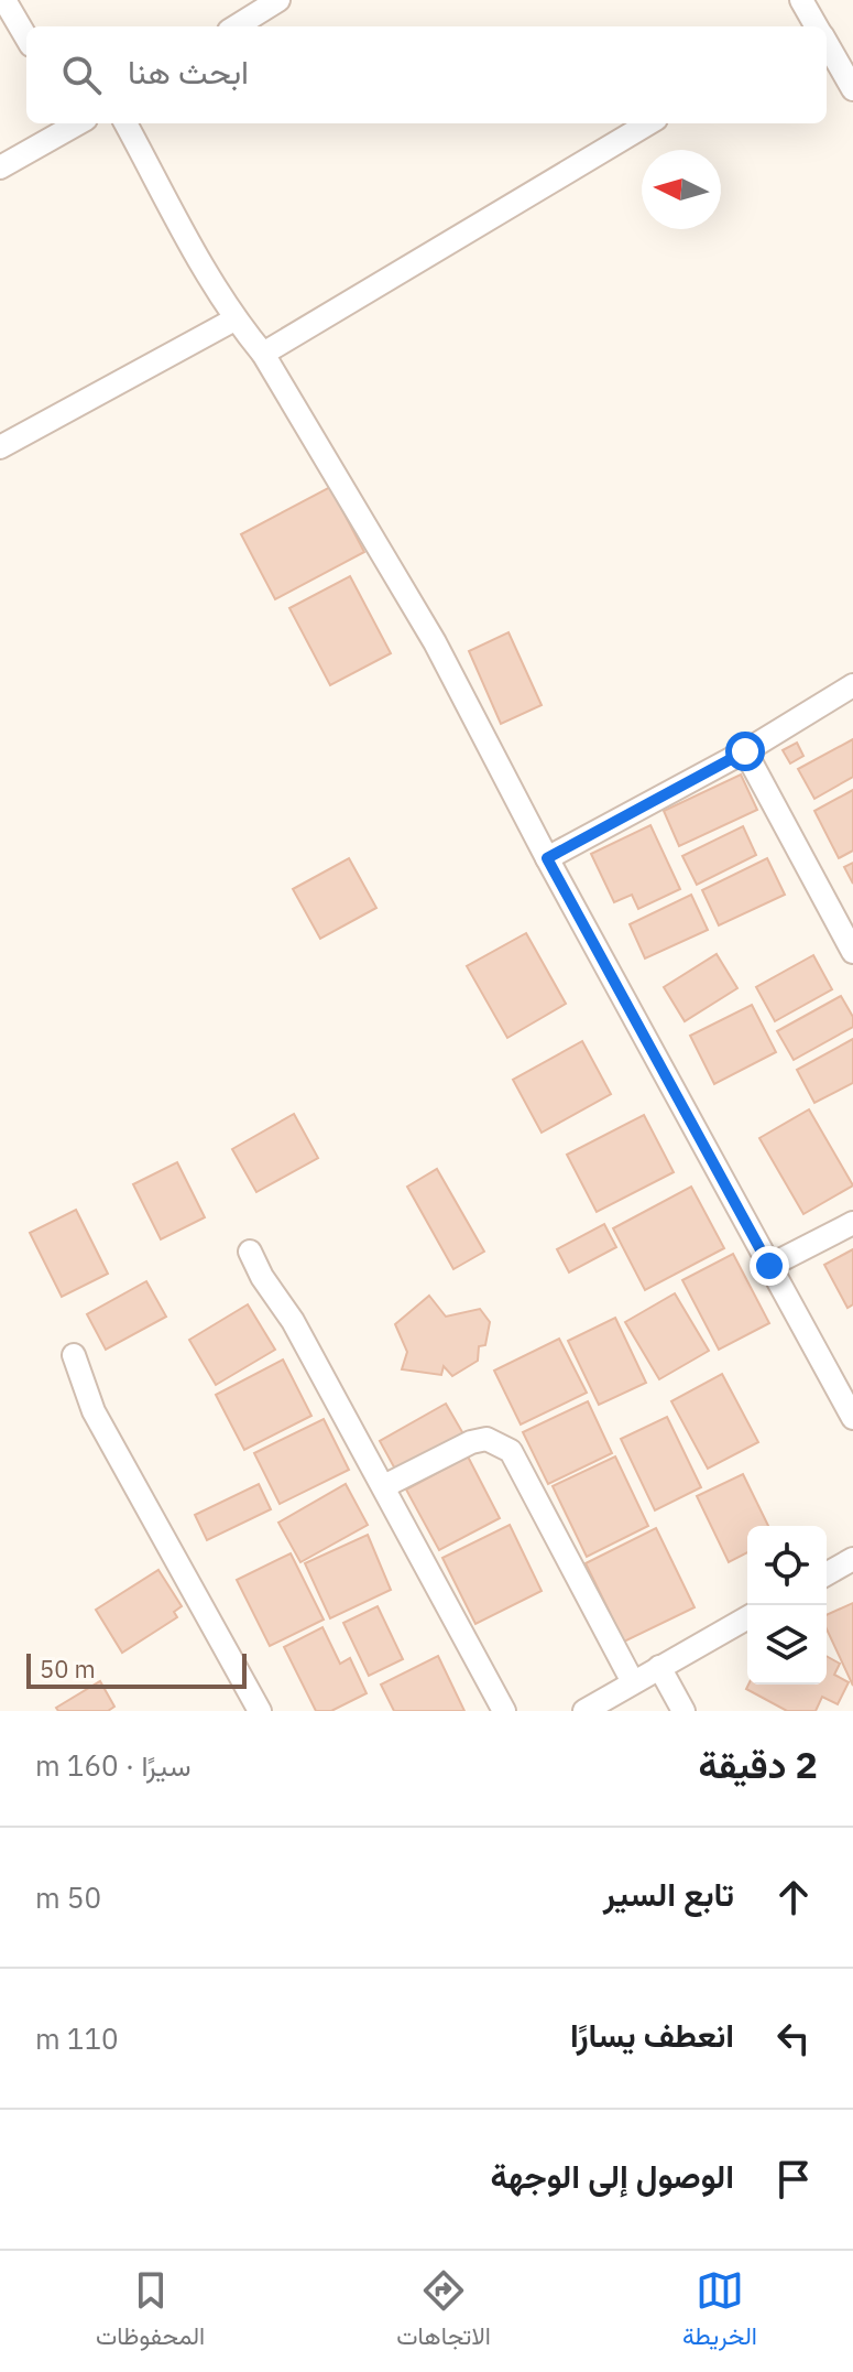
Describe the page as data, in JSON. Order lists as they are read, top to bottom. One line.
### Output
{"scale_bar":"50 m","north":"left","page":{"search":"ابحث هنا","scale":"50 m","heading":["2 دقيقة","سيرًا · 160 m"],"list":[["تابع السير","50 m"],["انعطف يسارًا","110 m"],"الوصول إلى الوجهة"],"nav":["الخريطة","الاتجاهات","المحفوظات"]}}
